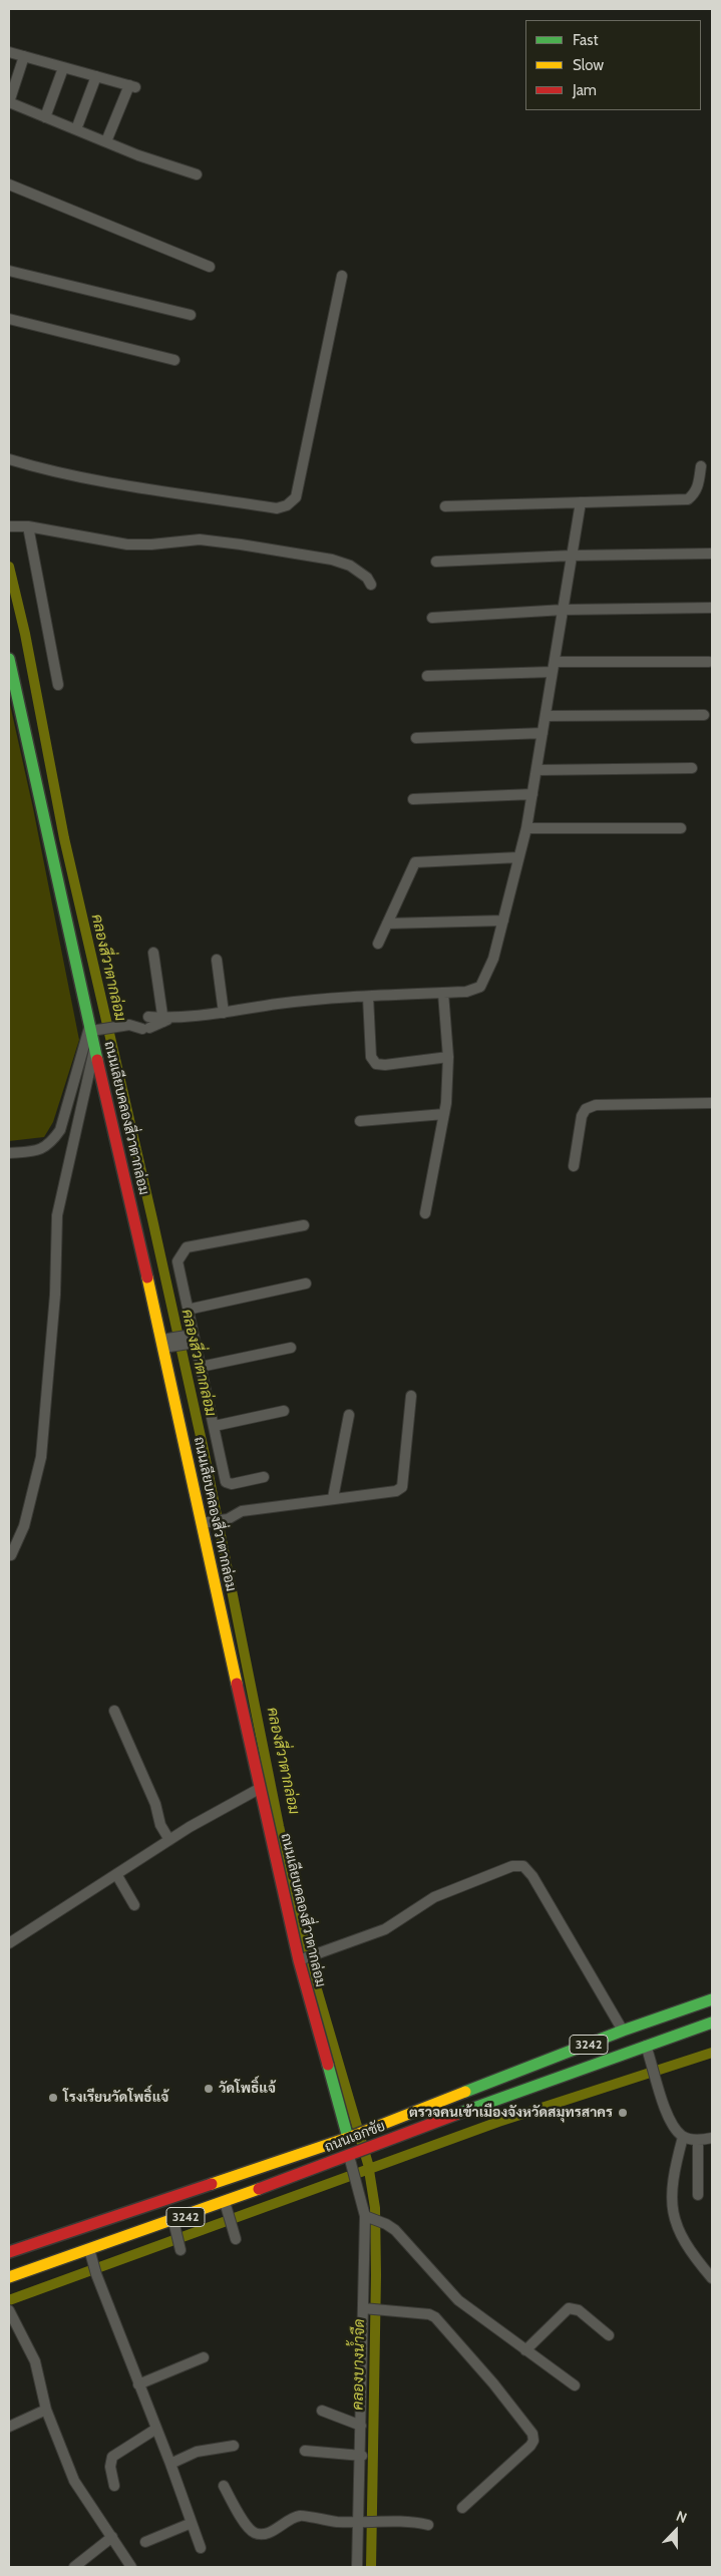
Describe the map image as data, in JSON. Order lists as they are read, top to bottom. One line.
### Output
{"streets":{"street":["ถนนเลียบคลองสี่วาตากล่อม","3242","ถนนเอกชัย"]},"crossings":[["ถนนเลียบคลองสี่วาตากล่อม","ถนนเอกชัย"]],"water":["คลองสี่วาตากล่อม","คลองบางน้ำจืด"],"places":["วัดโพธิ์แจ้","โรงเรียนวัดโพธิ์แจ้","ตรวจคนเข้าเมืองจังหวัดสมุทรสาคร"],"legend":["Fast","Slow","Jam"],"north":"top"}
